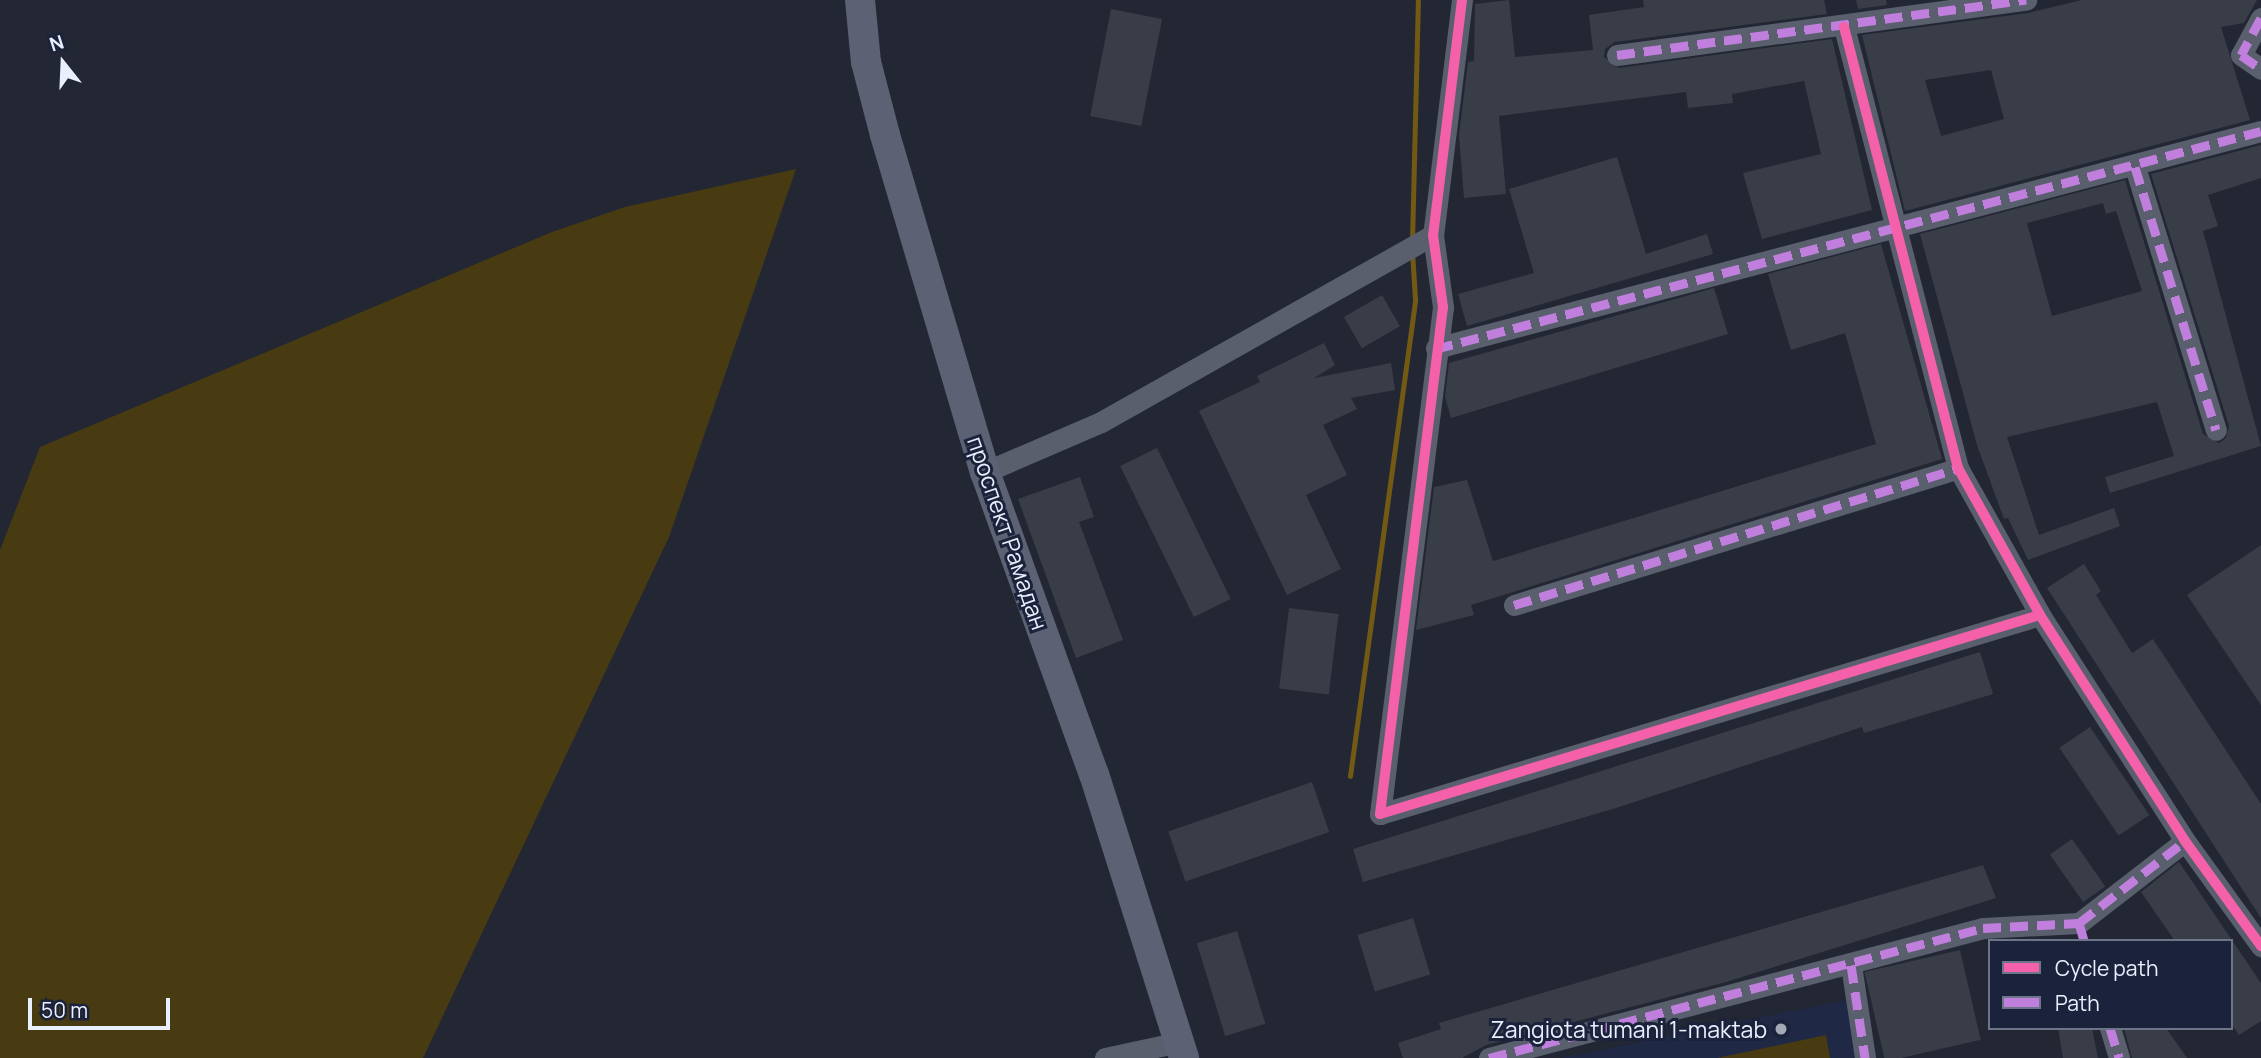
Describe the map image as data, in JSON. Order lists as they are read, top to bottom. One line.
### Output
{"streets":{"main road":["проспект Рамадан"]},"places":["Zangiota tumani 1-maktab"],"legend":["Cycle path","Path"],"scale_bar":"50 m","north":"top"}
